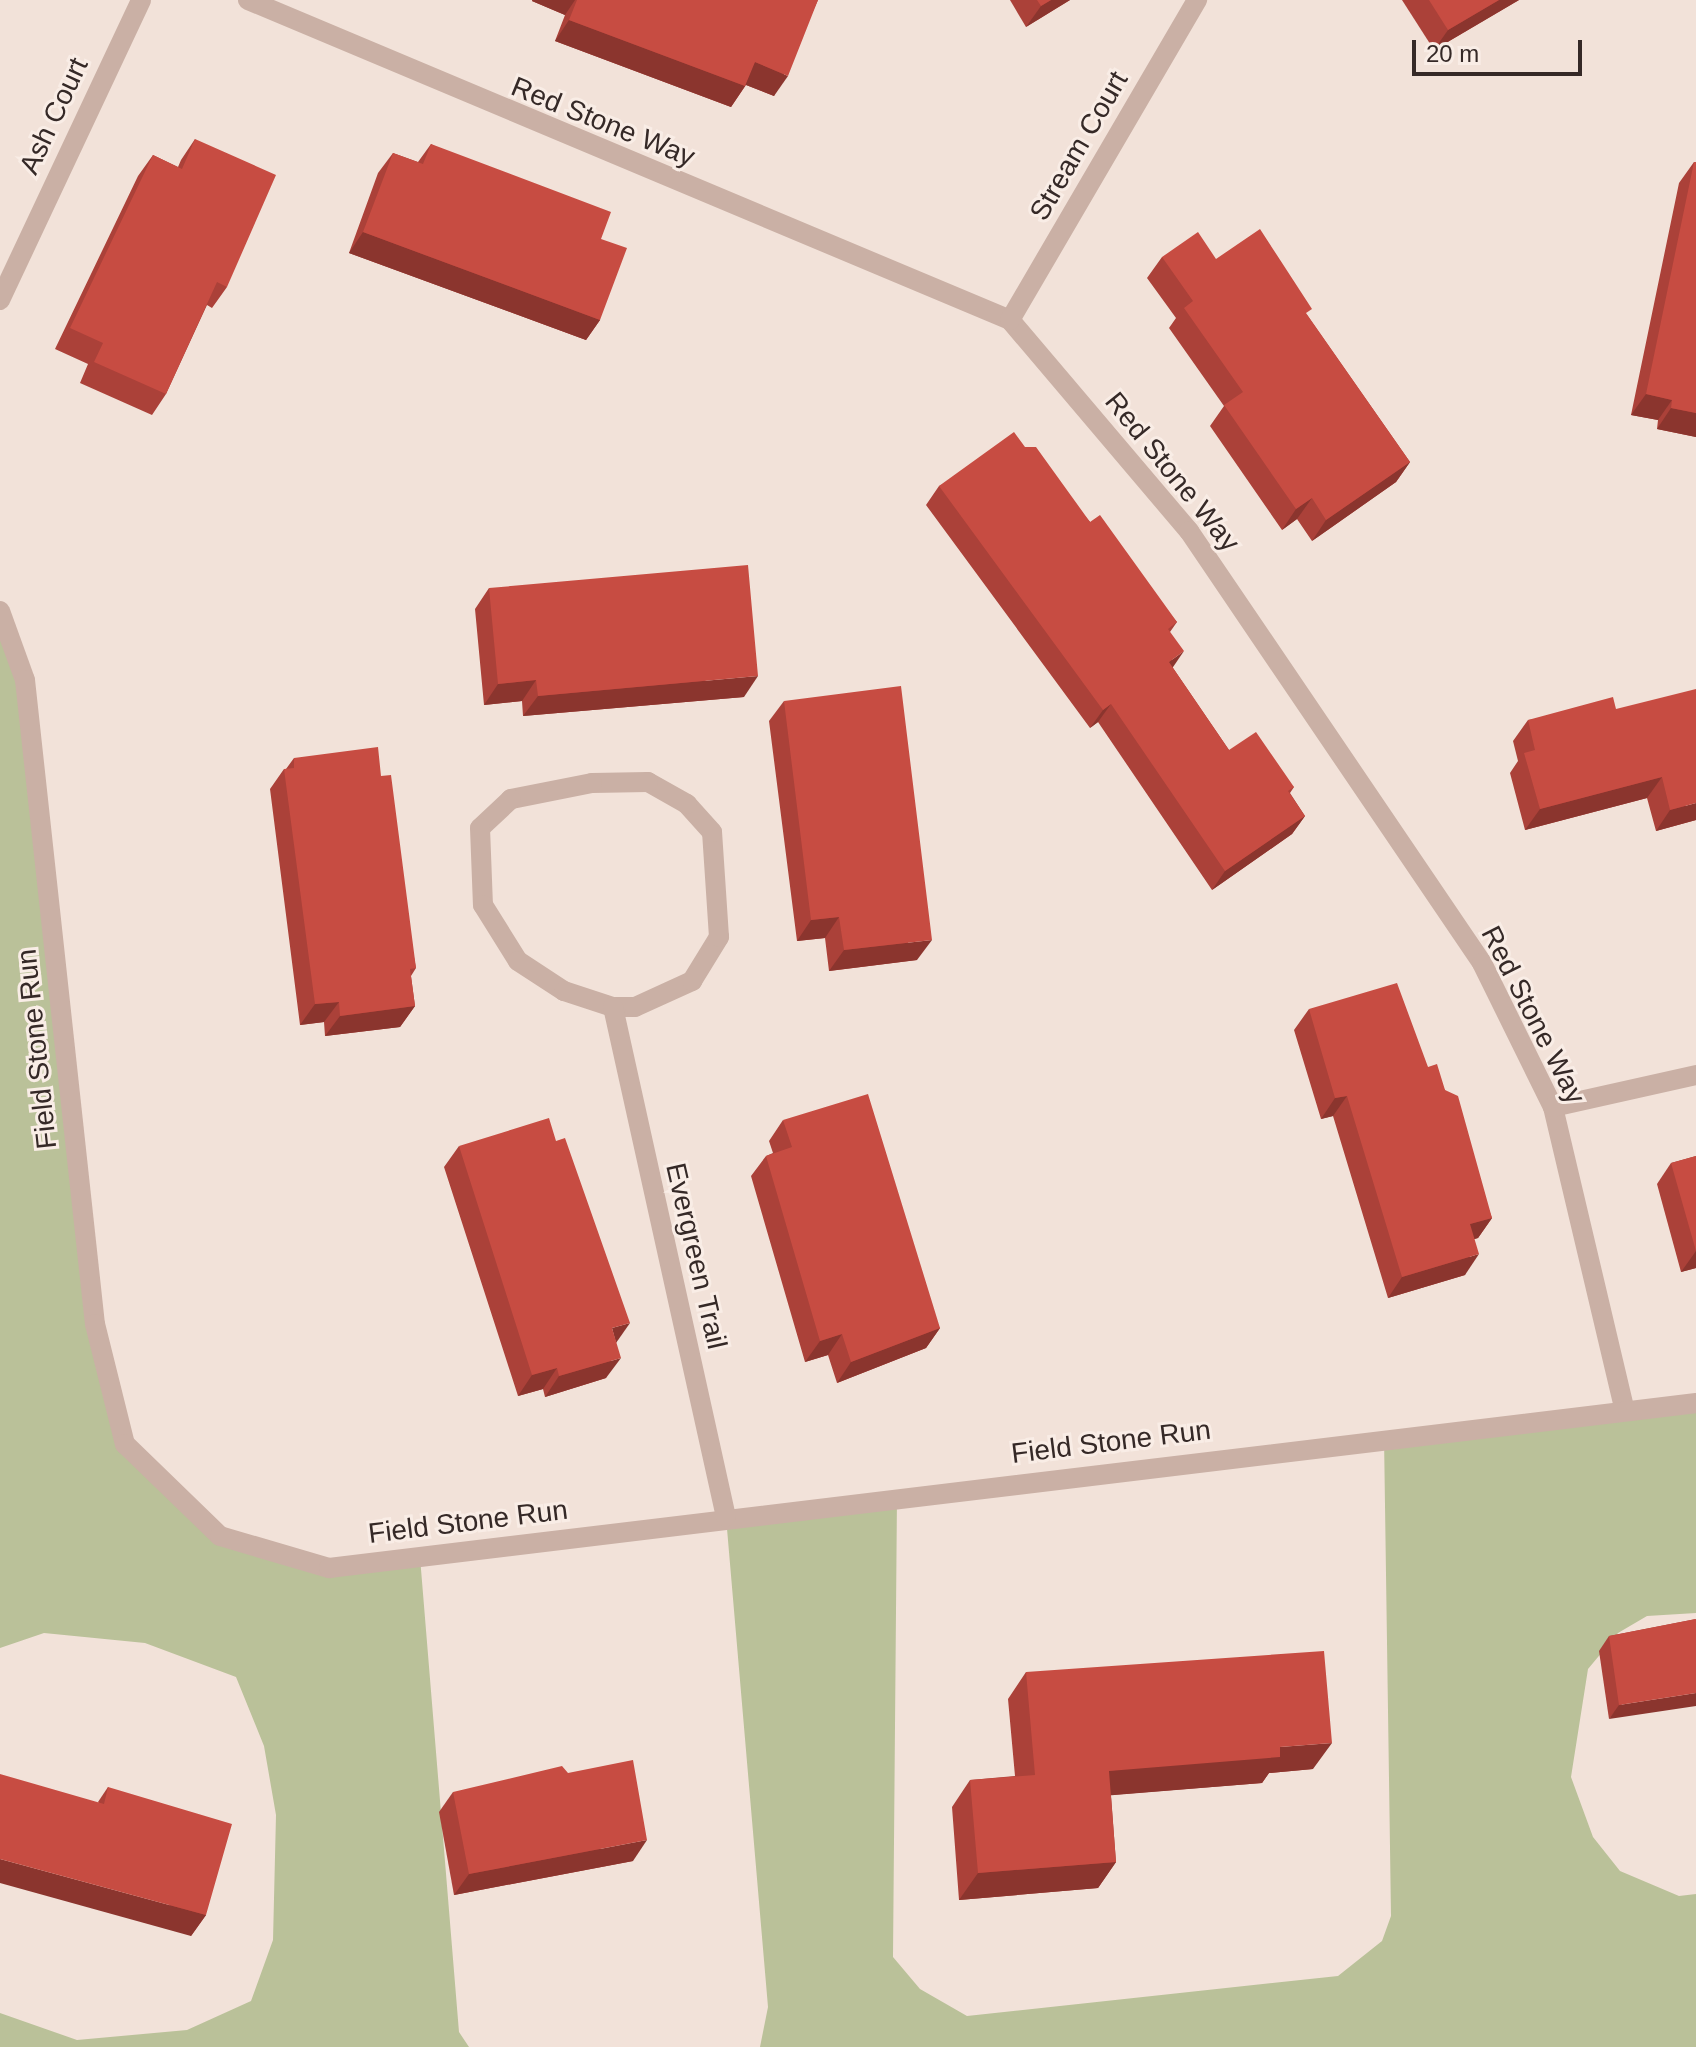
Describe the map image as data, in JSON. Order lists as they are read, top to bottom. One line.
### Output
{"streets":{"street":["Ash Court","Red Stone Way","Stream Court","Field Stone Run","Evergreen Trail"]},"crossings":[["Red Stone Way","Stream Court"],["Red Stone Way","Field Stone Run"],["Field Stone Run","Evergreen Trail"]],"scale_bar":"20 m"}
